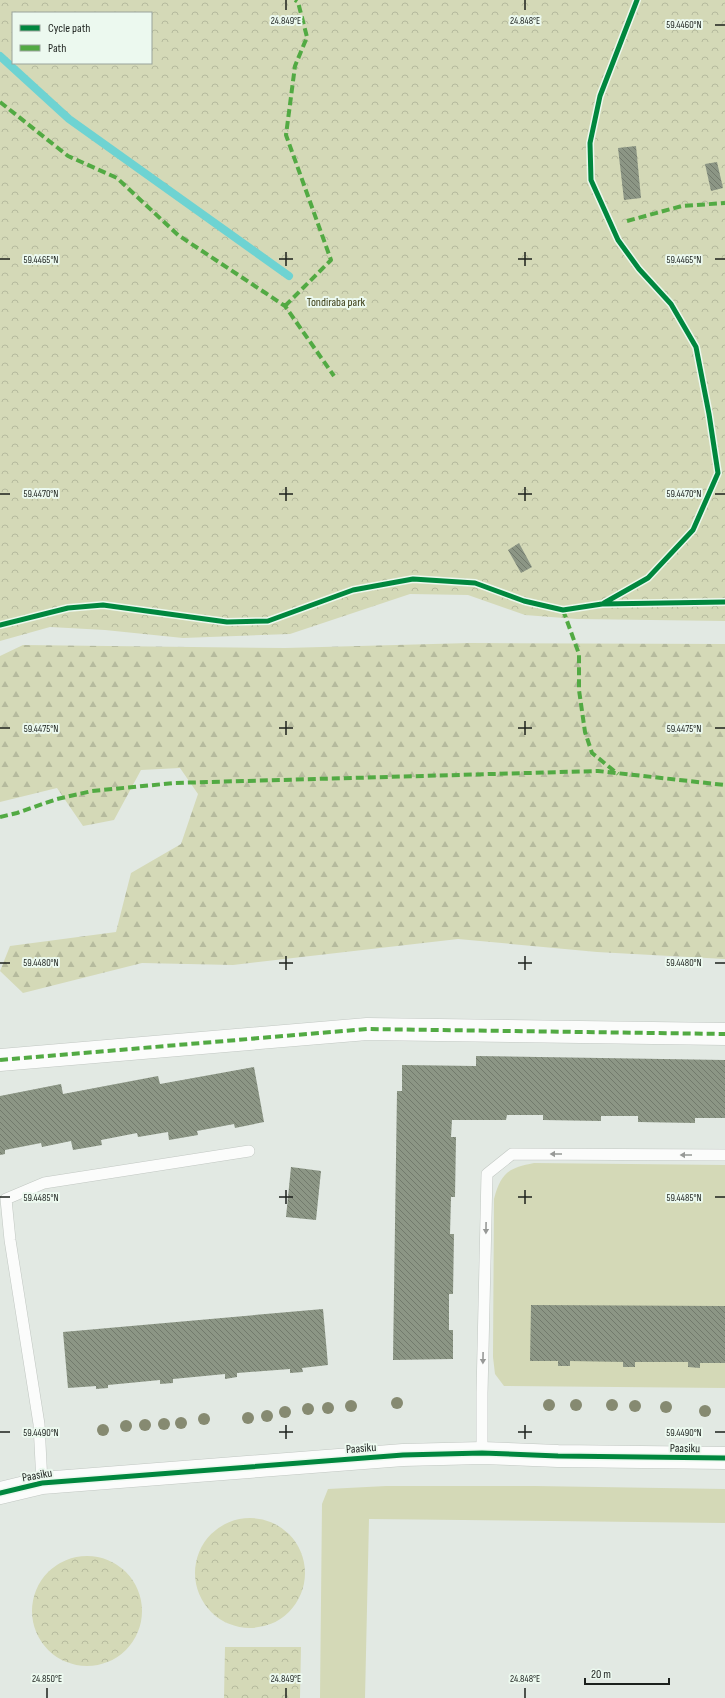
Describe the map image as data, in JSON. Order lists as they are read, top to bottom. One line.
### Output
{"streets":{"street":["Paasiku"]},"parks":["Tondiraba park"],"legend":["Cycle path","Path"],"scale_bar":"20 m","coordinates":["24.849°E","24.848°E","59.4460°N","59.4465°N","59.4470°N","59.4475°N","59.4480°N","59.4485°N","59.4490°N","24.850°E"]}
